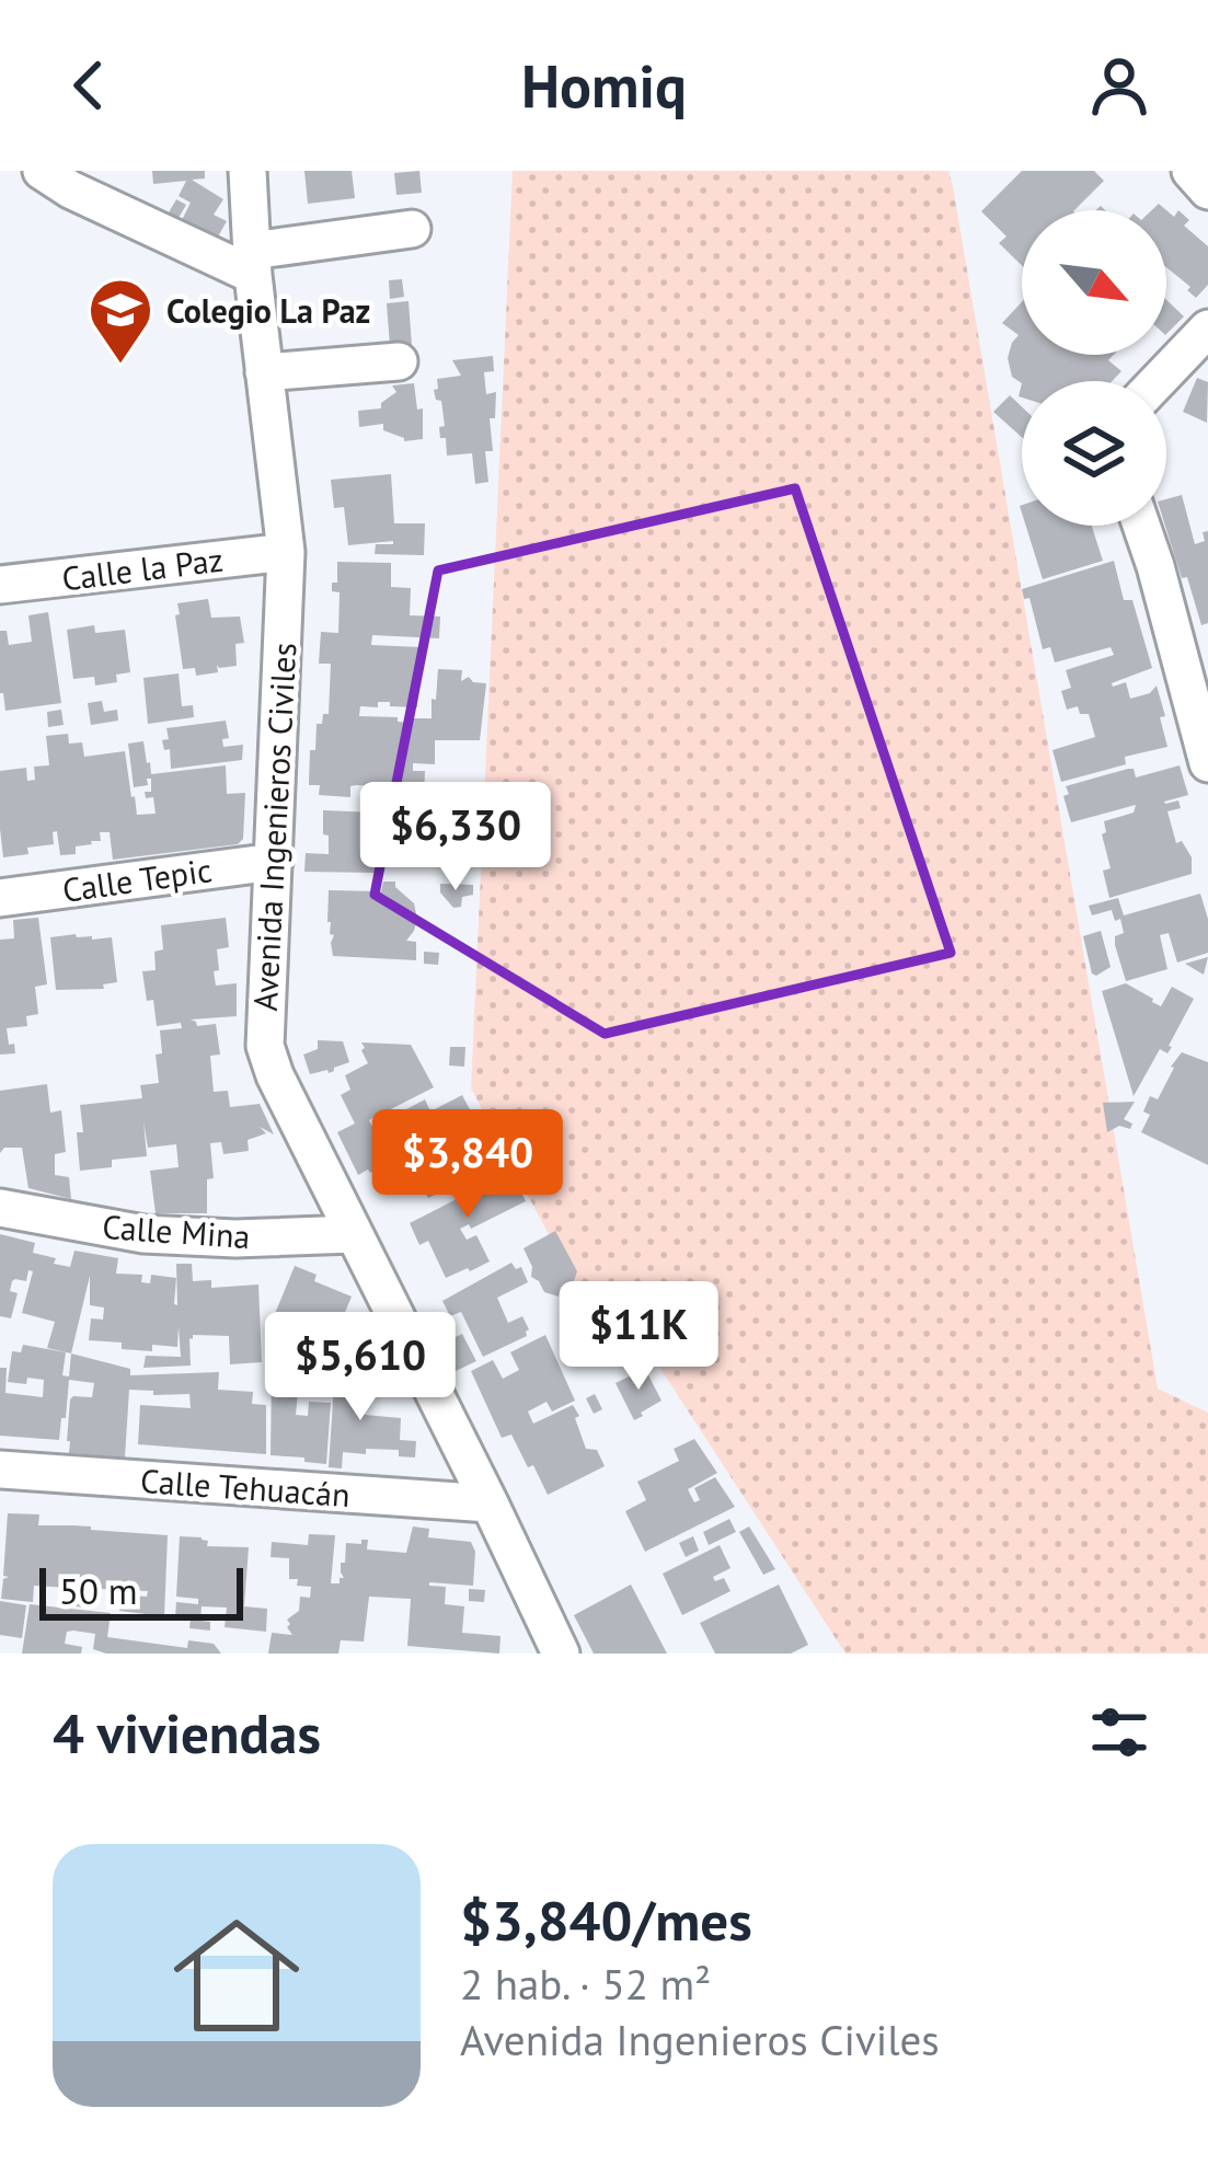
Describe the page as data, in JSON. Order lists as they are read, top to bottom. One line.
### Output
{"streets":{"street":["Calle la Paz","Avenida Ingenieros Civiles","Calle Tepic","Calle Mina","Calle Tehuacán"]},"crossings":[["Calle la Paz","Avenida Ingenieros Civiles"],["Avenida Ingenieros Civiles","Calle Tepic"],["Avenida Ingenieros Civiles","Calle Mina"],["Avenida Ingenieros Civiles","Calle Tehuacán"]],"places":{"school or university":["Colegio La Paz"]},"scale_bar":"50 m","north":"bottom right","page":{"header":"Homiq","price":["$6,330","$3,840","$11K","$5,610"],"scale":"50 m","heading":"4 viviendas","list":[{"name":"$3,840/mes","note":"2 hab. · 52 m² · Avenida Ingenieros Civiles"}]}}
